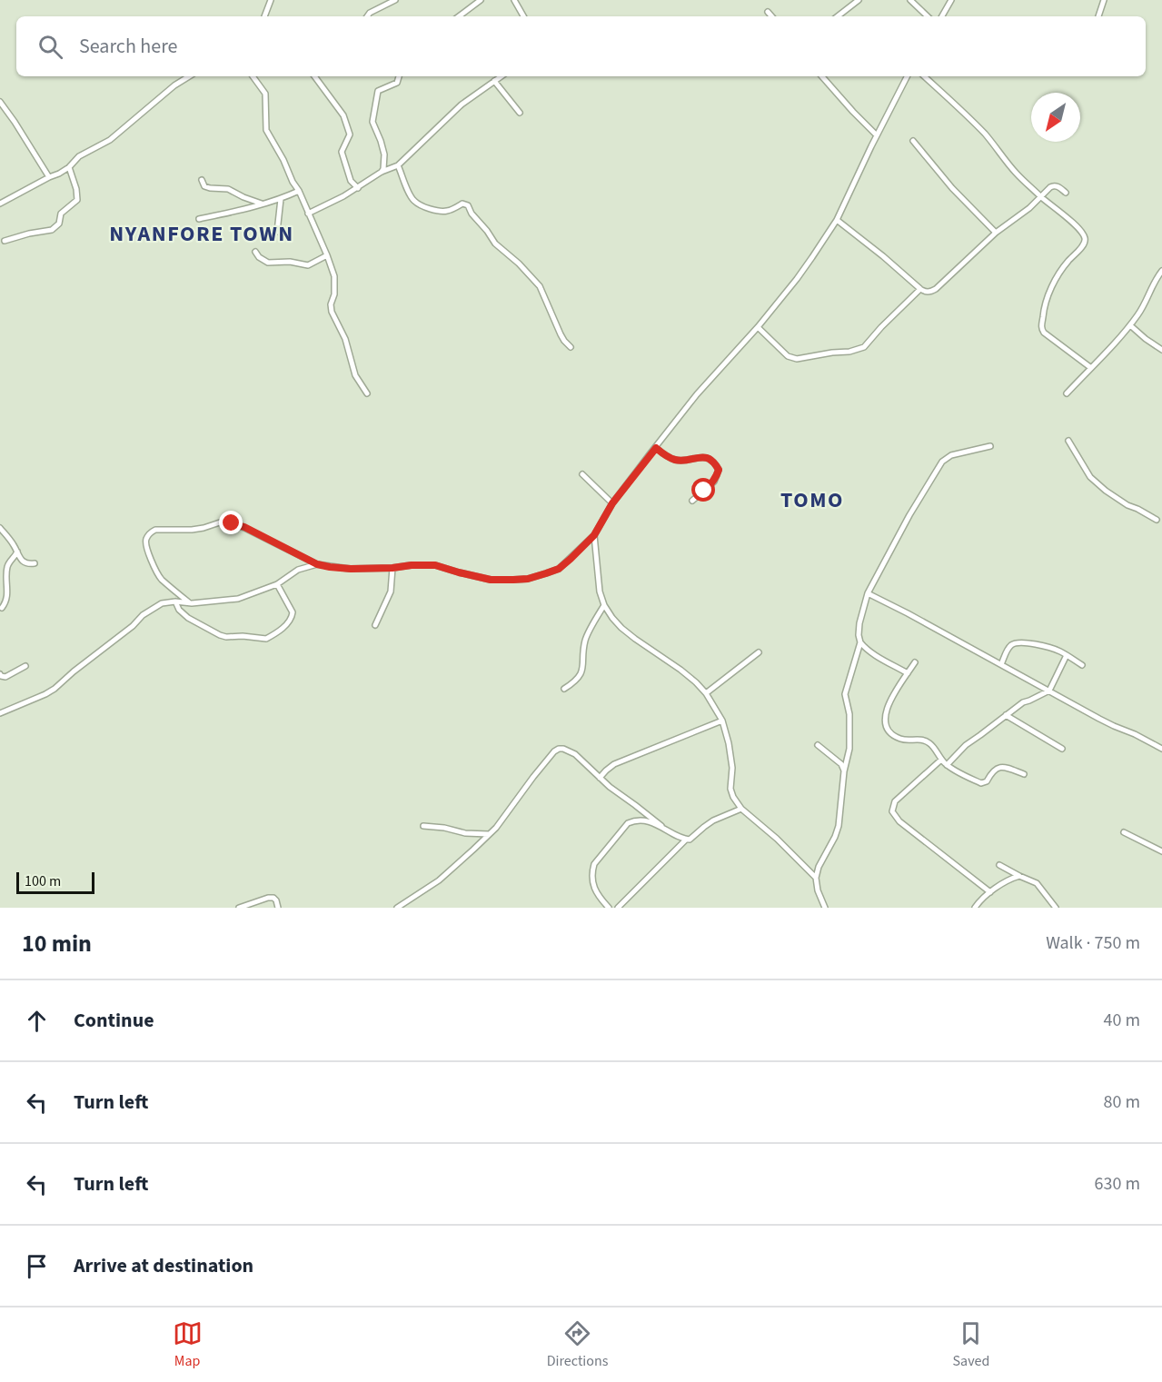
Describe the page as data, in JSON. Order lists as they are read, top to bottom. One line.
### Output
{"districts":["NYANFORE TOWN","TOMO"],"scale_bar":"100 m","north":"bottom left","page":{"search":"Search here","scale":"100 m","heading":["10 min","Walk · 750 m"],"list":[["Continue","40 m"],["Turn left","80 m"],["Turn left","630 m"],"Arrive at destination"],"nav":["Map","Directions","Saved"]}}
